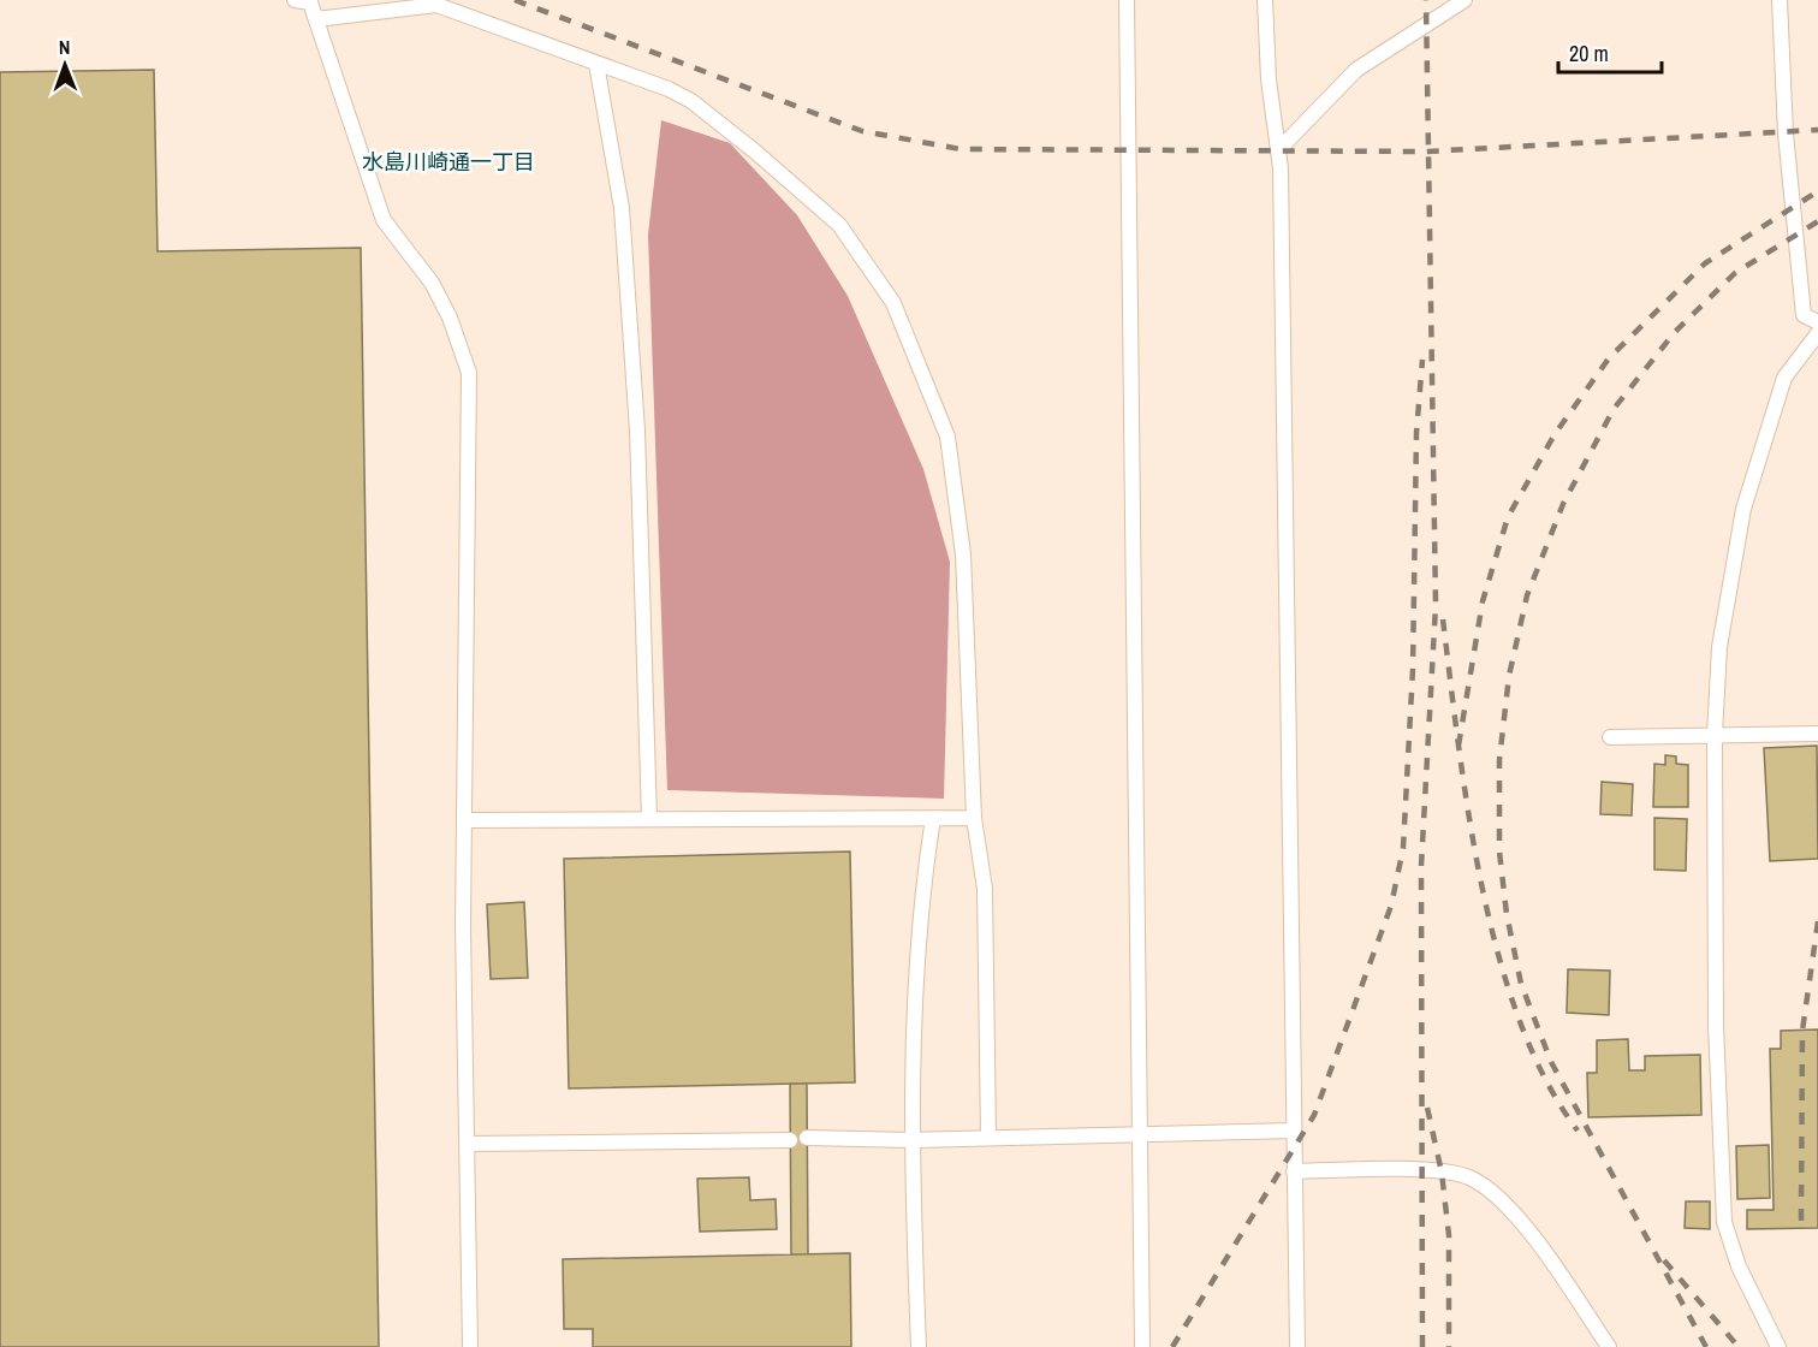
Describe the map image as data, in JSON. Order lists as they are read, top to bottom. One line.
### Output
{"districts":["水島川崎通一丁目"],"scale_bar":"20 m","north":"top"}
